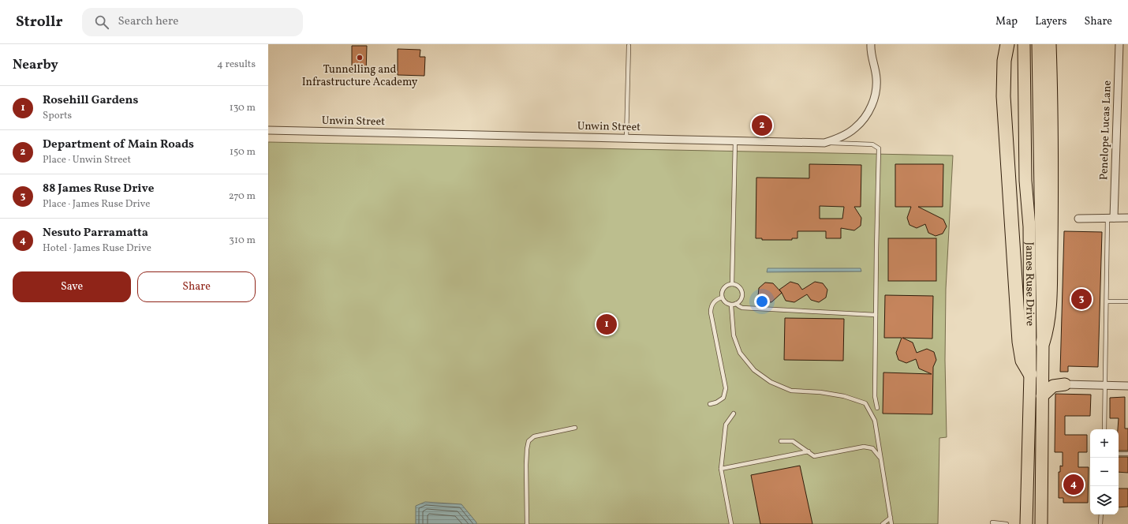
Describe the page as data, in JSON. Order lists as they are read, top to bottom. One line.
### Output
{"streets":{"main road":["James Ruse Drive"],"street":["Unwin Street","Penelope Lucas Lane"]},"places":["Tunnelling and Infrastructure Academy"],"page":{"header":"Strollr","search":"Search here","nav":["Map","Layers","Share"],"heading":["Nearby","4 results"],"list":[{"mark":"1","name":"Rosehill Gardens","note":"Sports","value":"130 m"},{"mark":"2","name":"Department of Main Roads","note":"Place · Unwin Street","value":"150 m"},{"mark":"3","name":"88 James Ruse Drive","note":"Place · James Ruse Drive","value":"270 m"},{"mark":"4","name":"Nesuto Parramatta","note":"Hotel · James Ruse Drive","value":"310 m"}],"pins":["2","3","1","4"],"buttons":["Save","Share"],"map_buttons":["+","−"]}}
